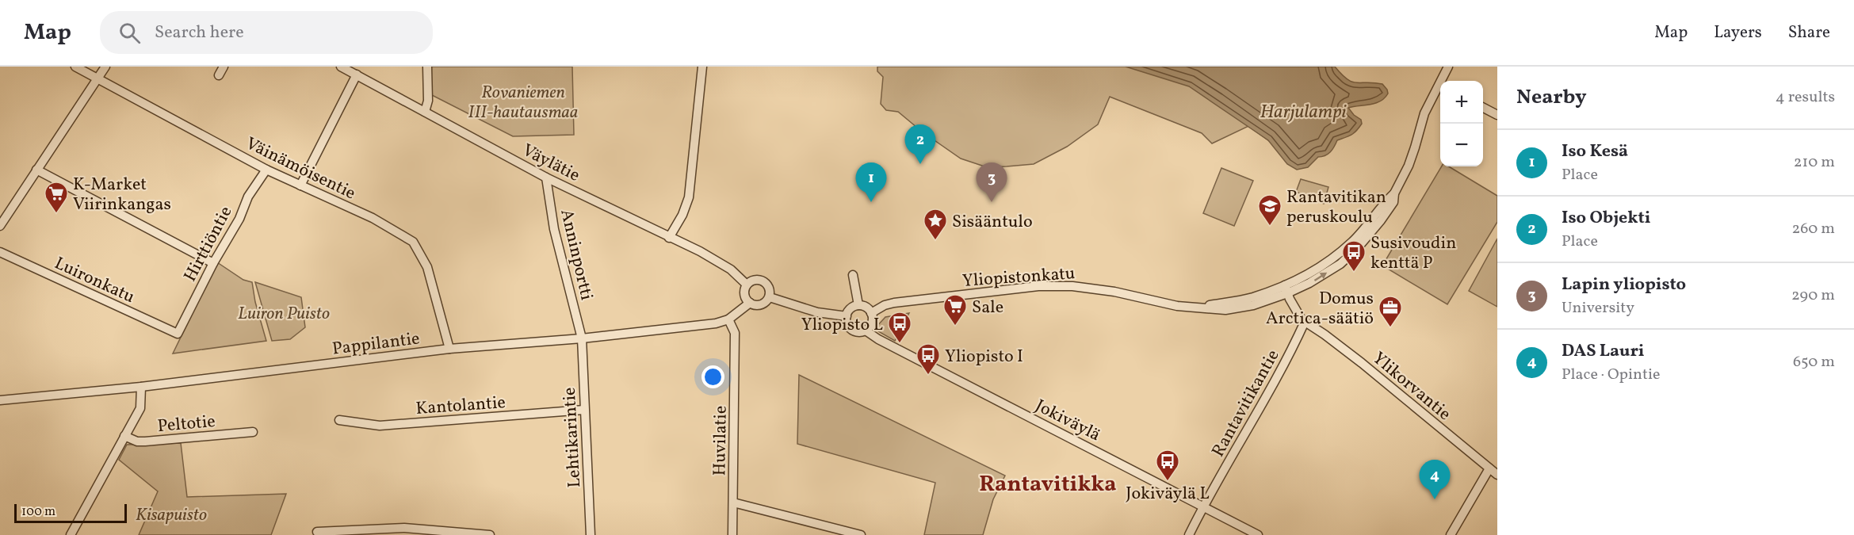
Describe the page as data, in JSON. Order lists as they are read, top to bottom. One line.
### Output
{"streets":{"street":["Väylätie","Väinämöisentie","Hirttiöntie","Anninportti","Yliopistonkatu","Luironkatu","Pappilantie","Ylikorvantie","Rantavitikantie","Kantolantie","Jokiväylä","Peltotie","Lehtikarintie","Huvilatie"]},"crossings":[["Väylätie","Anninportti"],["Väylätie","Pappilantie"],["Väinämöisentie","Hirttiöntie"],["Väinämöisentie","Pappilantie"],["Hirttiöntie","Luironkatu"],["Anninportti","Pappilantie"],["Anninportti","Lehtikarintie"],["Yliopistonkatu","Jokiväylä"],["Pappilantie","Lehtikarintie"],["Pappilantie","Huvilatie"],["Ylikorvantie","Rantavitikantie"],["Rantavitikantie","Jokiväylä"],["Kantolantie","Lehtikarintie"]],"districts":["Rantavitikka"],"water":["Harjulampi"],"parks":["Rovaniemen III-hautausmaa","Luiron Puisto","Kisapuisto"],"places":{"supermarket":["K-Market Viirinkangas","Sale"],"school or university":["Rantavitikan peruskoulu"],"place":["Sisääntulo"],"bus stop":["Susivoudin kenttä P","Yliopisto L","Yliopisto I","Jokiväylä L"],"office":["Domus Arctica-säätiö"]},"scale_bar":"100 m","page":{"header":"Map","search":"Search here","nav":["Map","Layers","Share"],"heading":["Nearby","4 results"],"map_buttons":["+","−"],"pins":["2","1","3","4"],"list":[{"mark":"1","name":"Iso Kesä","note":"Place","value":"210 m"},{"mark":"2","name":"Iso Objekti","note":"Place","value":"260 m"},{"mark":"3","name":"Lapin yliopisto","note":"University","value":"290 m"},{"mark":"4","name":"DAS Lauri","note":"Place · Opintie","value":"650 m"}],"scale":"100 m"}}
